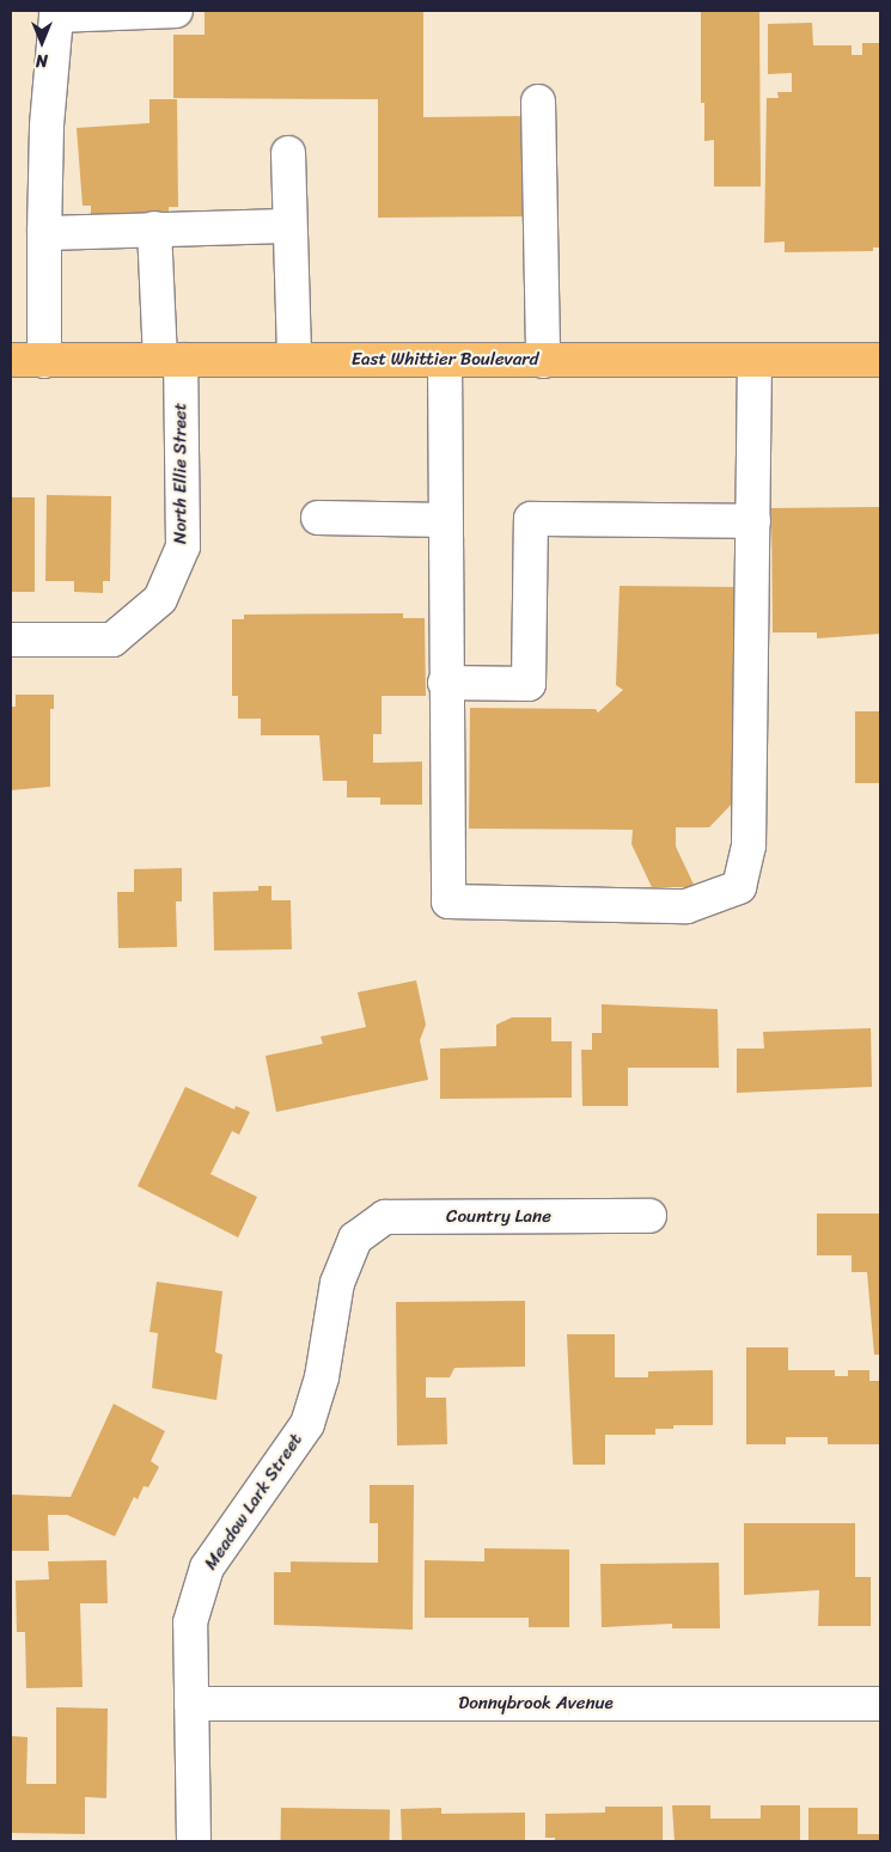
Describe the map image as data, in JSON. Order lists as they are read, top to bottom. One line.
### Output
{"streets":{"main road":["East Whittier Boulevard"],"street":["North Ellie Street","Country Lane","Meadow Lark Street","Donnybrook Avenue"]},"crossings":[["East Whittier Boulevard","North Ellie Street"],["Country Lane","Meadow Lark Street"],["Meadow Lark Street","Donnybrook Avenue"]],"north":"bottom"}
